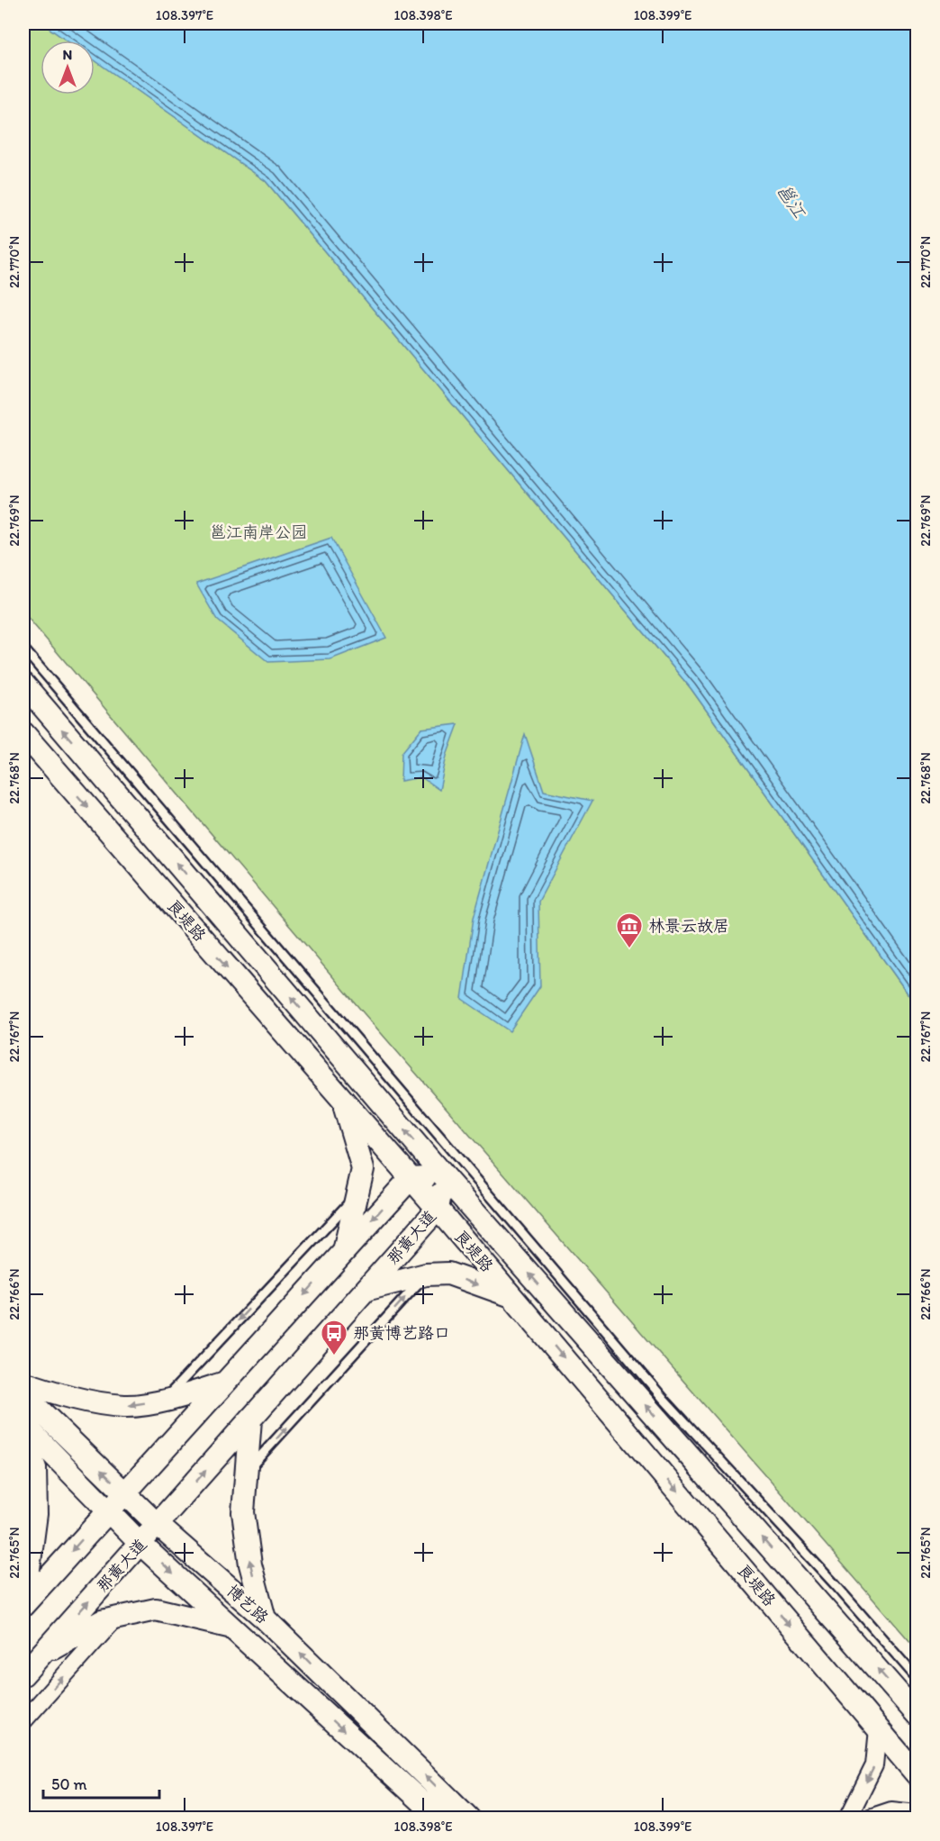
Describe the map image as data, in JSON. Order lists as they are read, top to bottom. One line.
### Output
{"streets":{"main road":["良堤路","那黄大道","博艺路"]},"crossings":[["良堤路","那黄大道"],["那黄大道","博艺路"]],"water":["邕江"],"parks":["邕江南岸公园"],"places":{"museum":["林景云故居"],"bus stop":["那黄博艺路口"]},"scale_bar":"50 m","north":"top","coordinates":["108.397°E","108.398°E","108.399°E","22.770°N","22.769°N","22.768°N","22.767°N","22.766°N","22.765°N"]}
